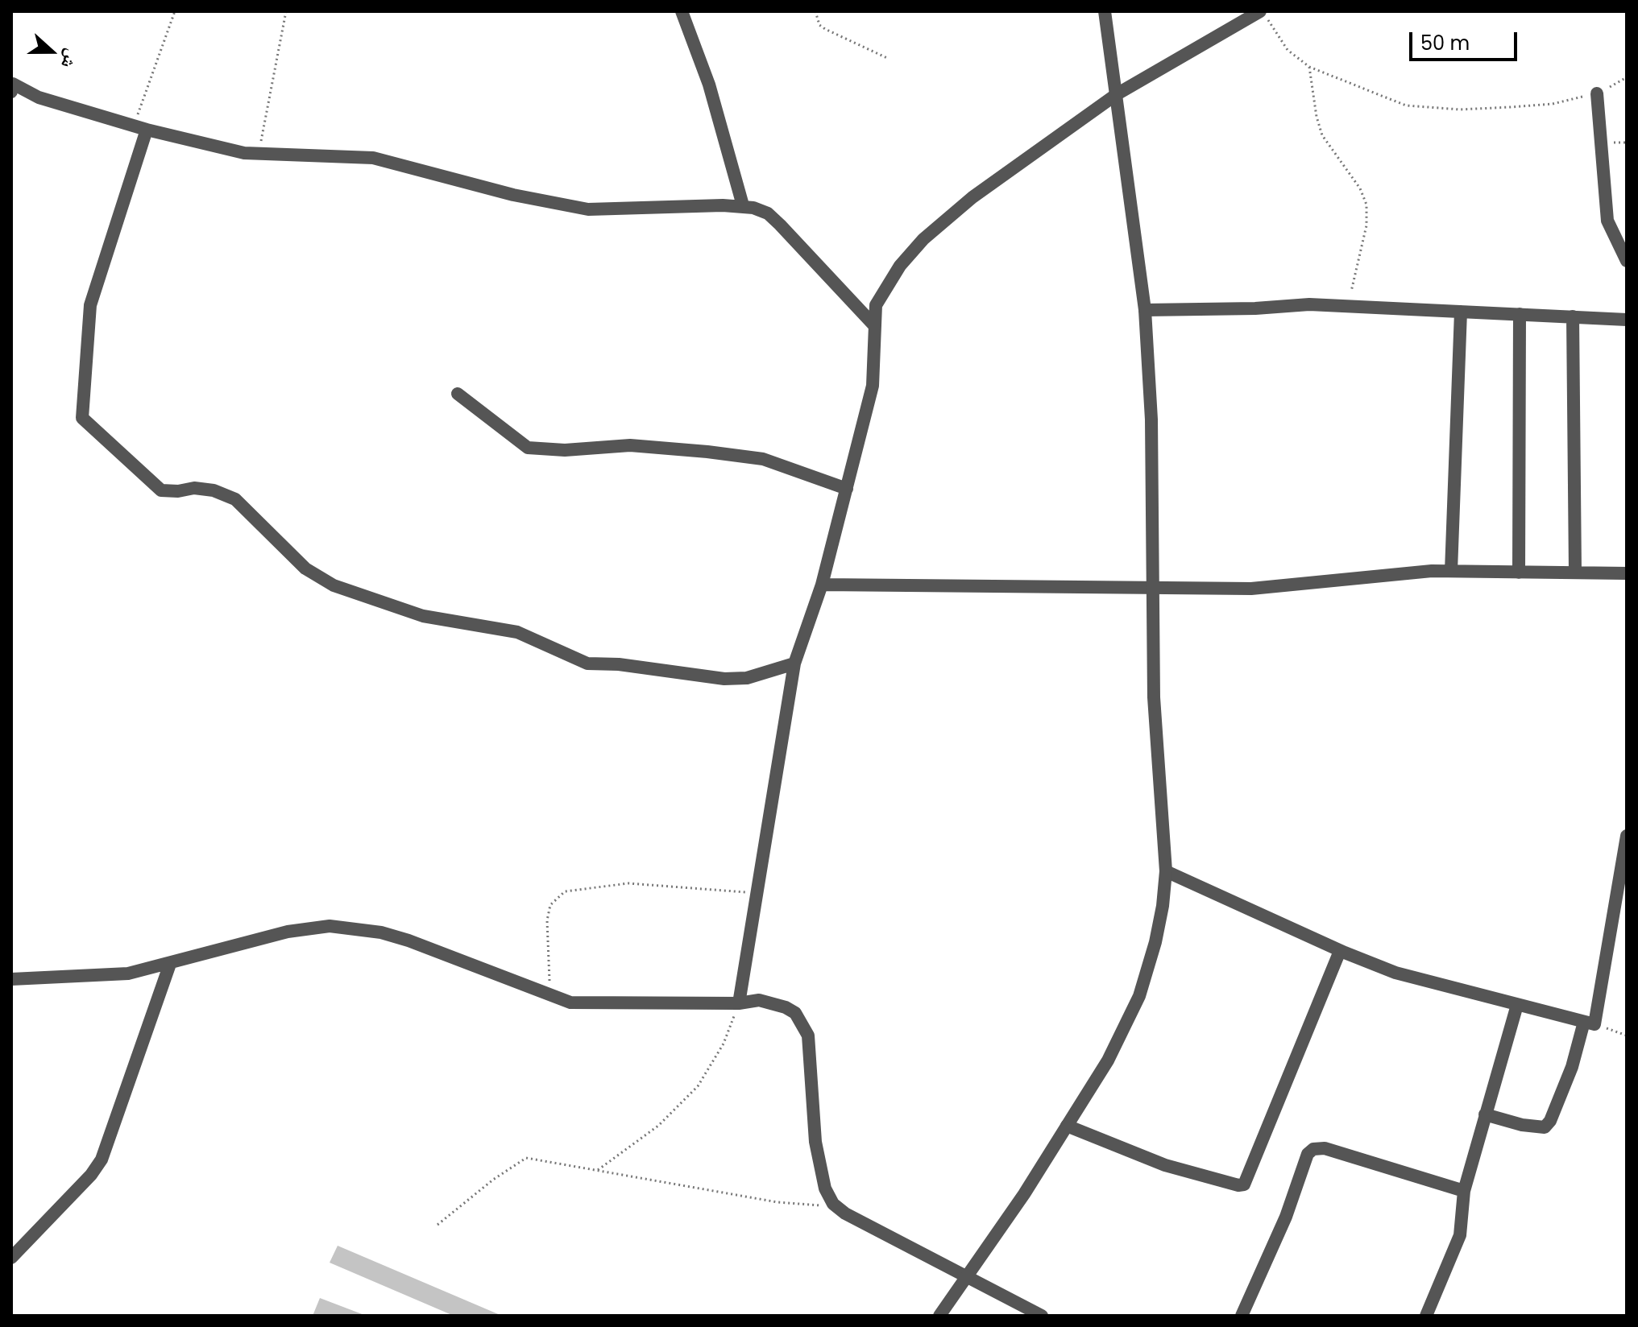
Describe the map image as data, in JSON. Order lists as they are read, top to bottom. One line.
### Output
{"scale_bar":"50 m","north":"right"}
